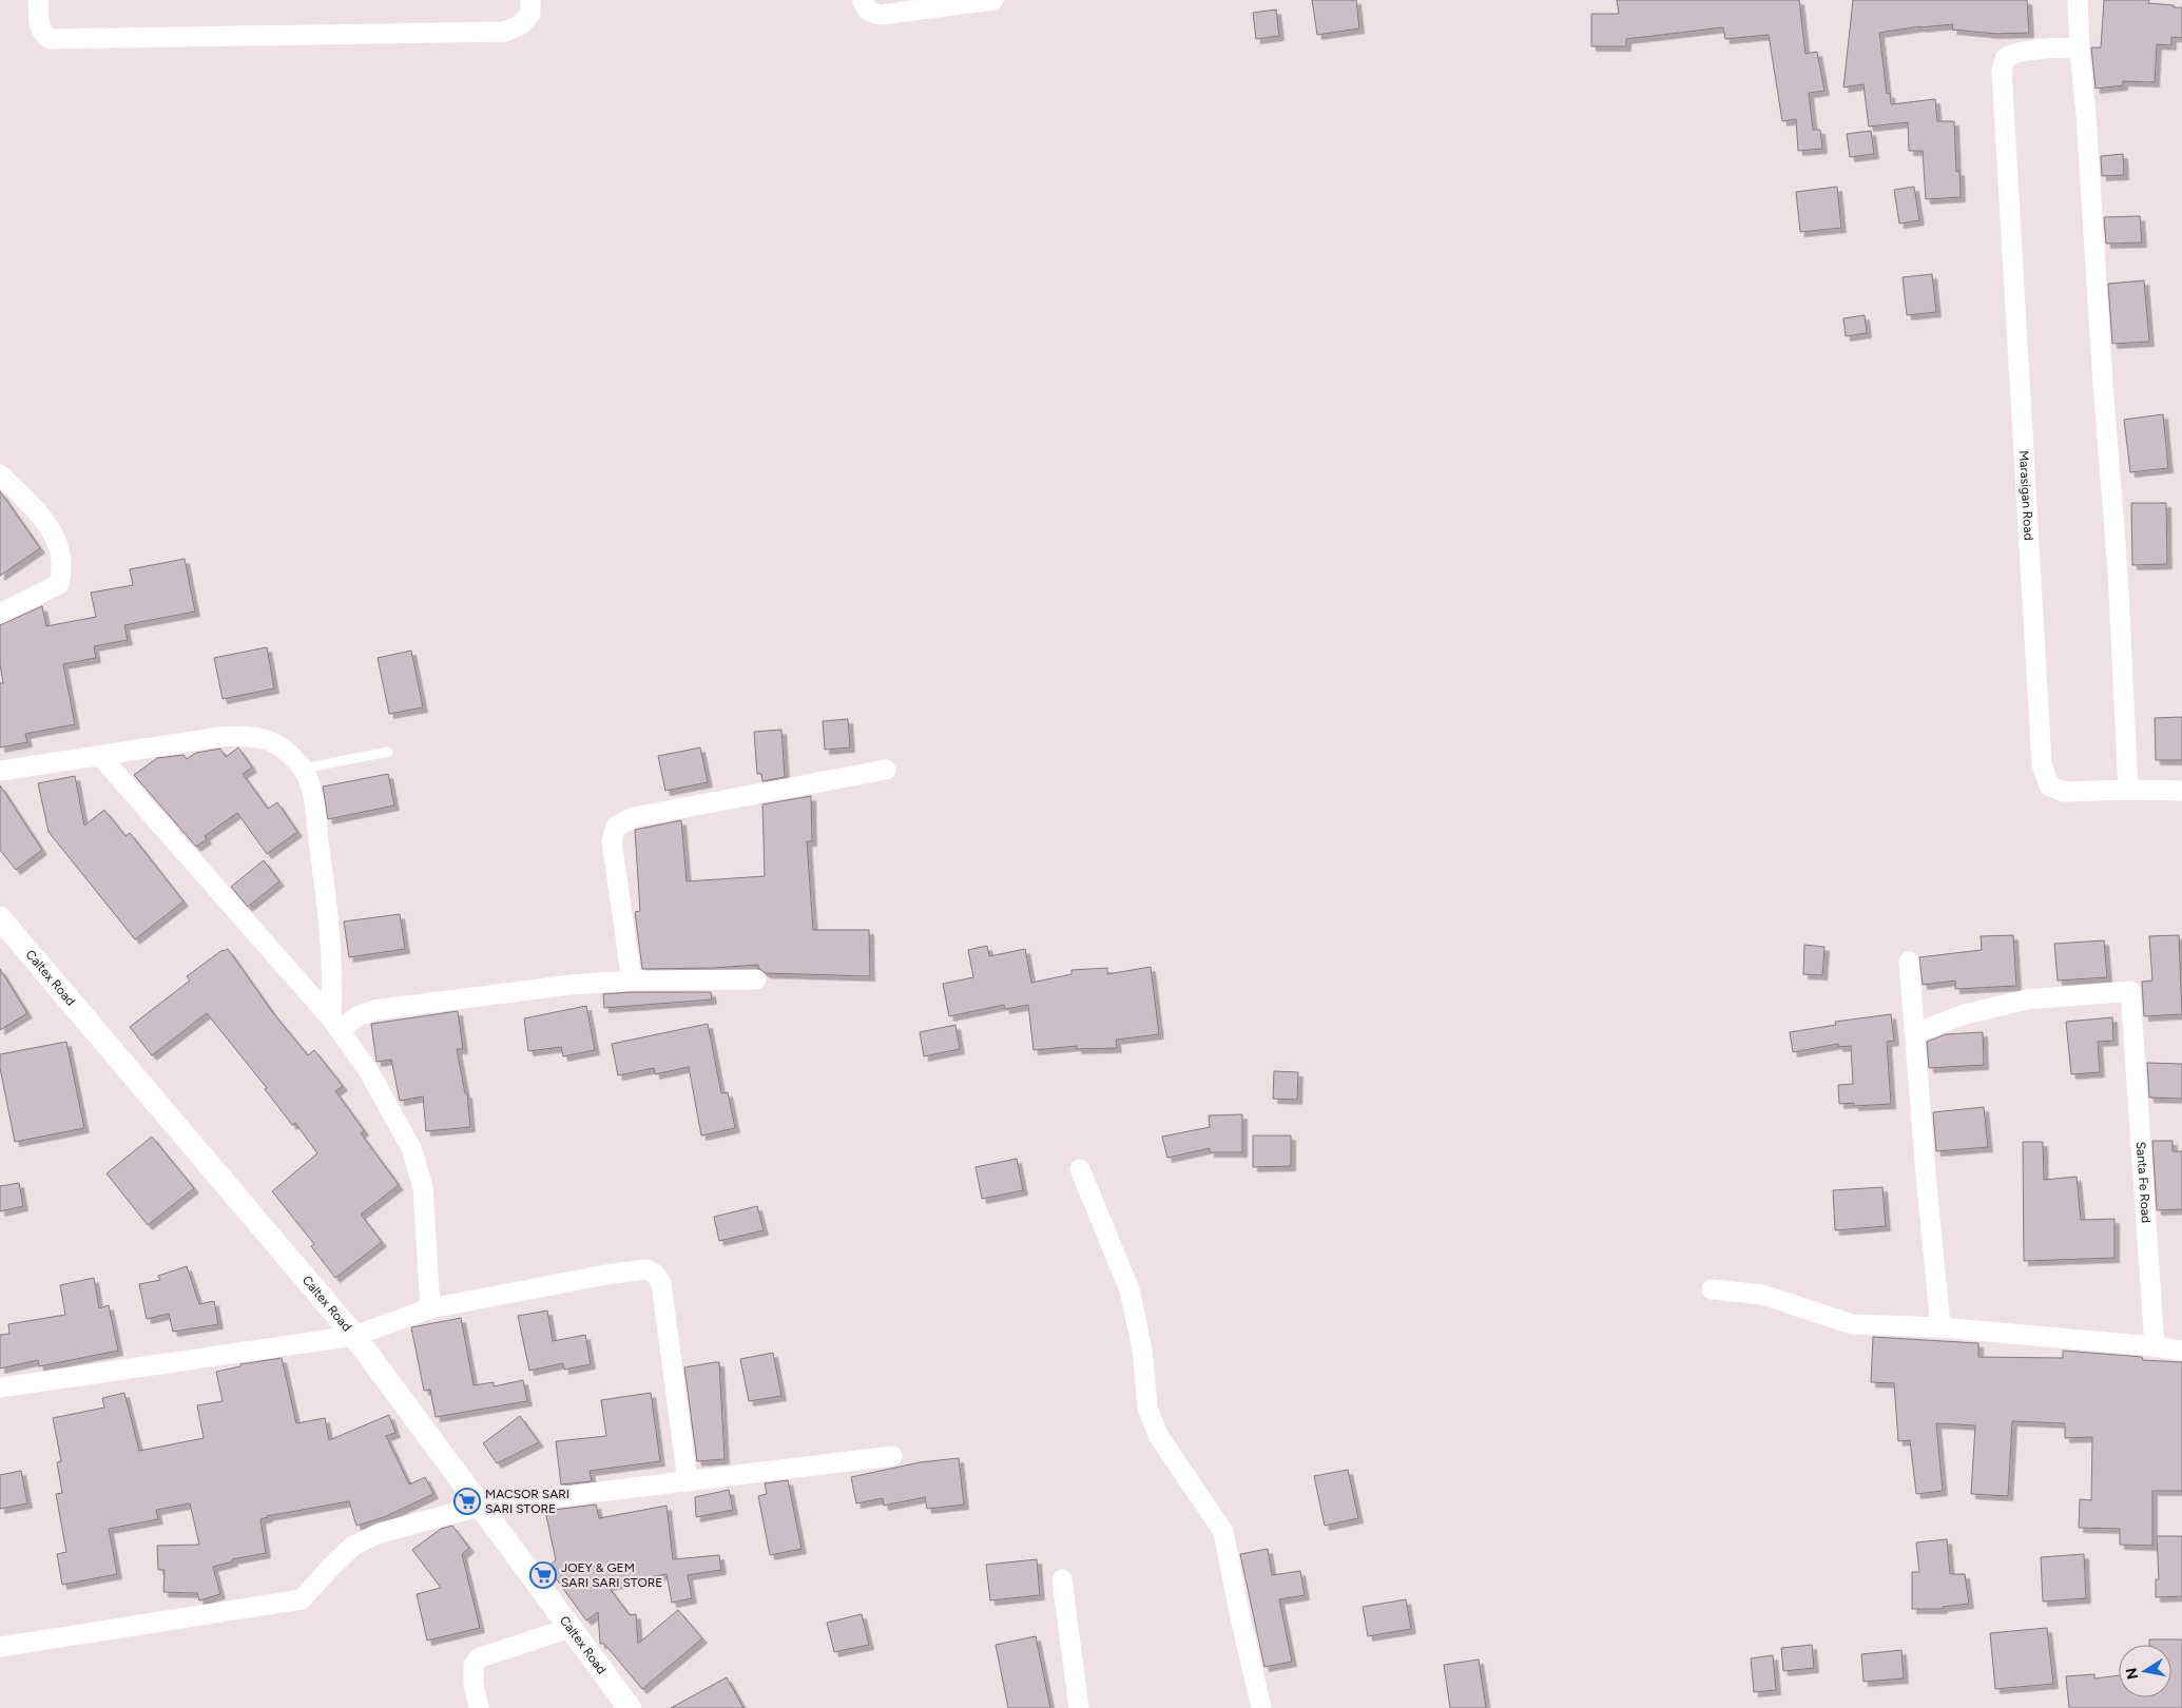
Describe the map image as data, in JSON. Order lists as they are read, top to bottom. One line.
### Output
{"streets":{"street":["Marasigan Road","Caltex Road","Santa Fe Road"]},"places":{"supermarket":["MACSOR SARI SARI STORE","JOEY & GEM SARI SARI STORE"]},"north":"left"}
